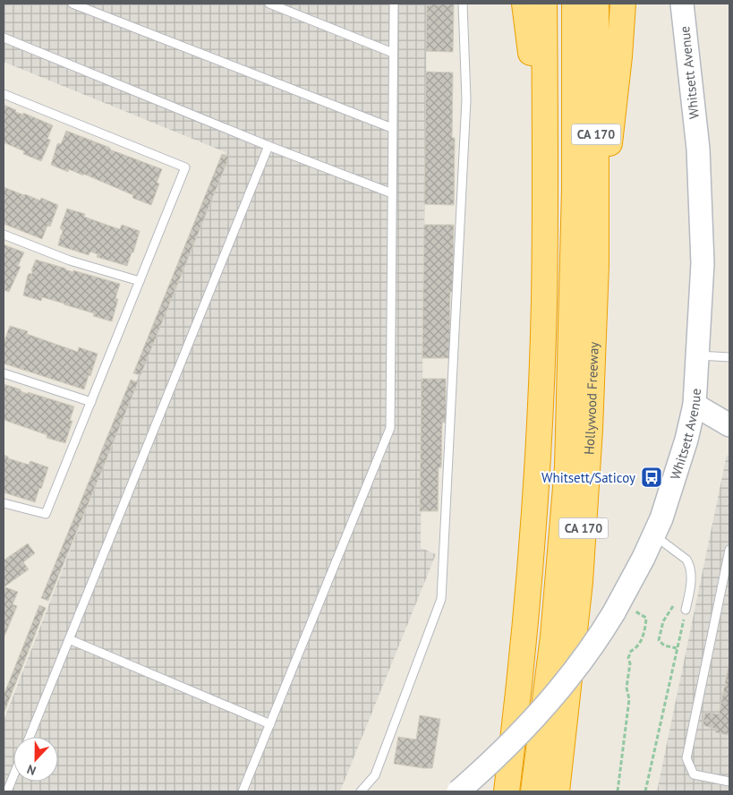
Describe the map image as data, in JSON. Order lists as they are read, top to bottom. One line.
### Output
{"streets":{"highway":["CA 170","Hollywood Freeway"],"main road":["Whitsett Avenue"]},"places":{"bus stop":["Whitsett/Saticoy"]},"north":"bottom"}
